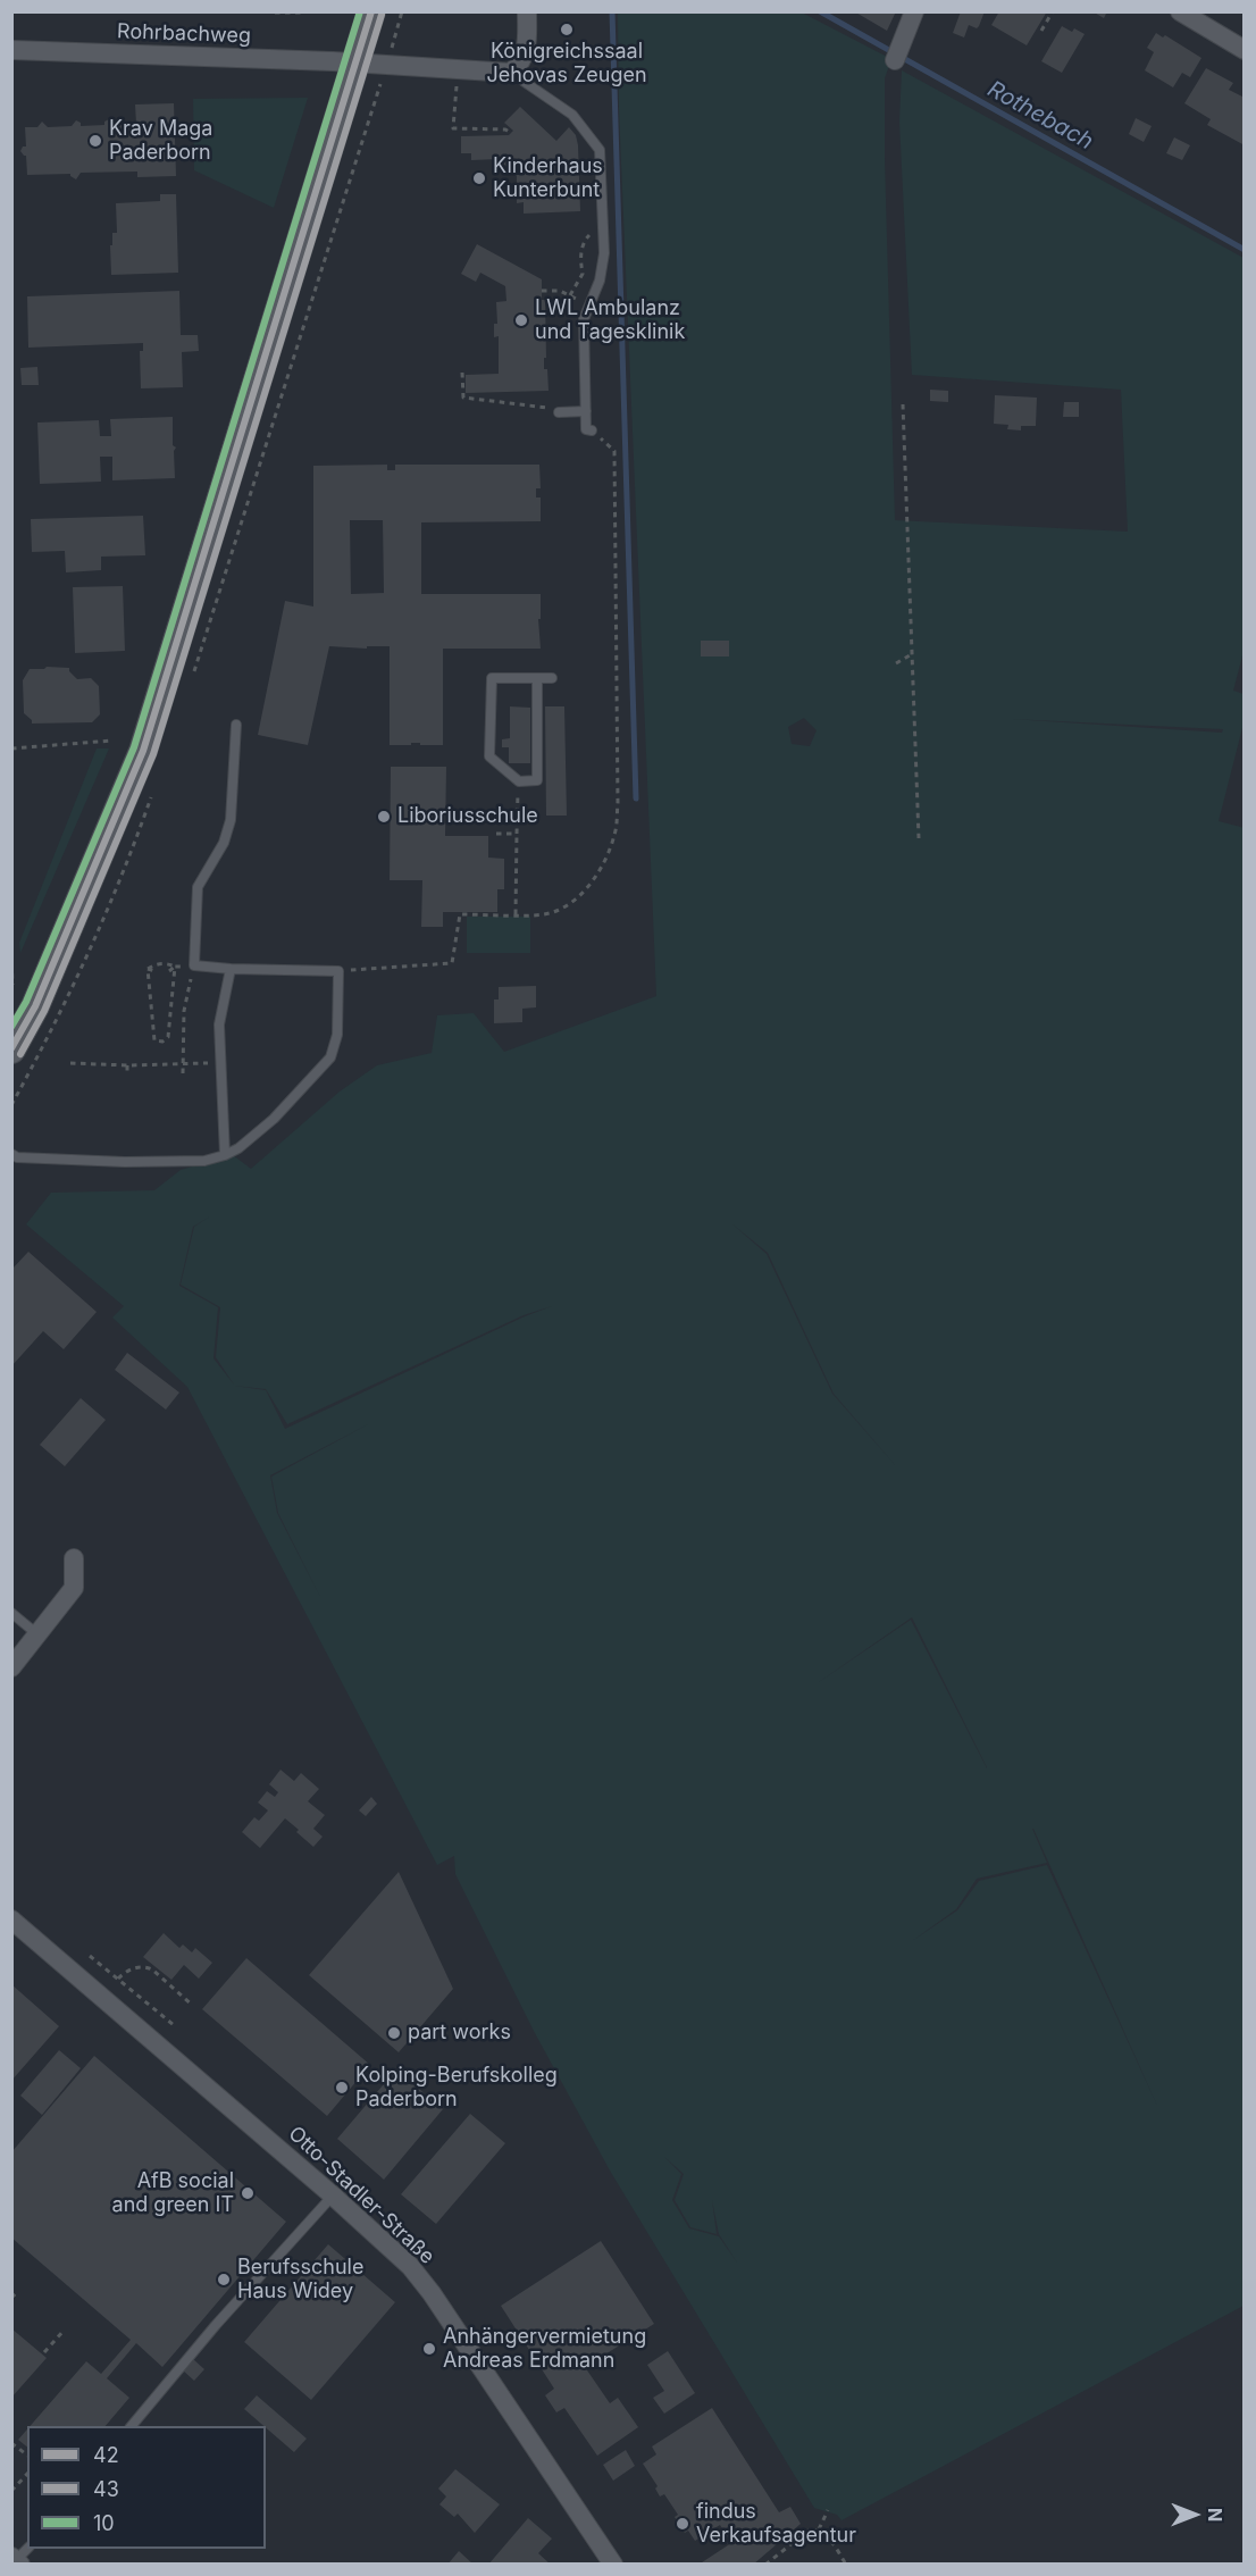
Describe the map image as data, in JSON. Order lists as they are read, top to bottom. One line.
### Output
{"streets":{"street":["Rohrbachweg","Otto-Stadler-Straße"]},"water":["Rothebach"],"places":["Königreichssaal Jehovas Zeugen","Krav Maga Paderborn","Kinderhaus Kunterbunt","LWL Ambulanz und Tagesklinik","Liboriusschule","part works","Kolping-Berufskolleg Paderborn","AfB social and green IT","Berufsschule Haus Widey","Anhängervermietung Andreas Erdmann","findus Verkaufsagentur"],"lines":["transit line 42","transit line 10","transit line 43"],"legend":["42","43","10"],"north":"right"}
